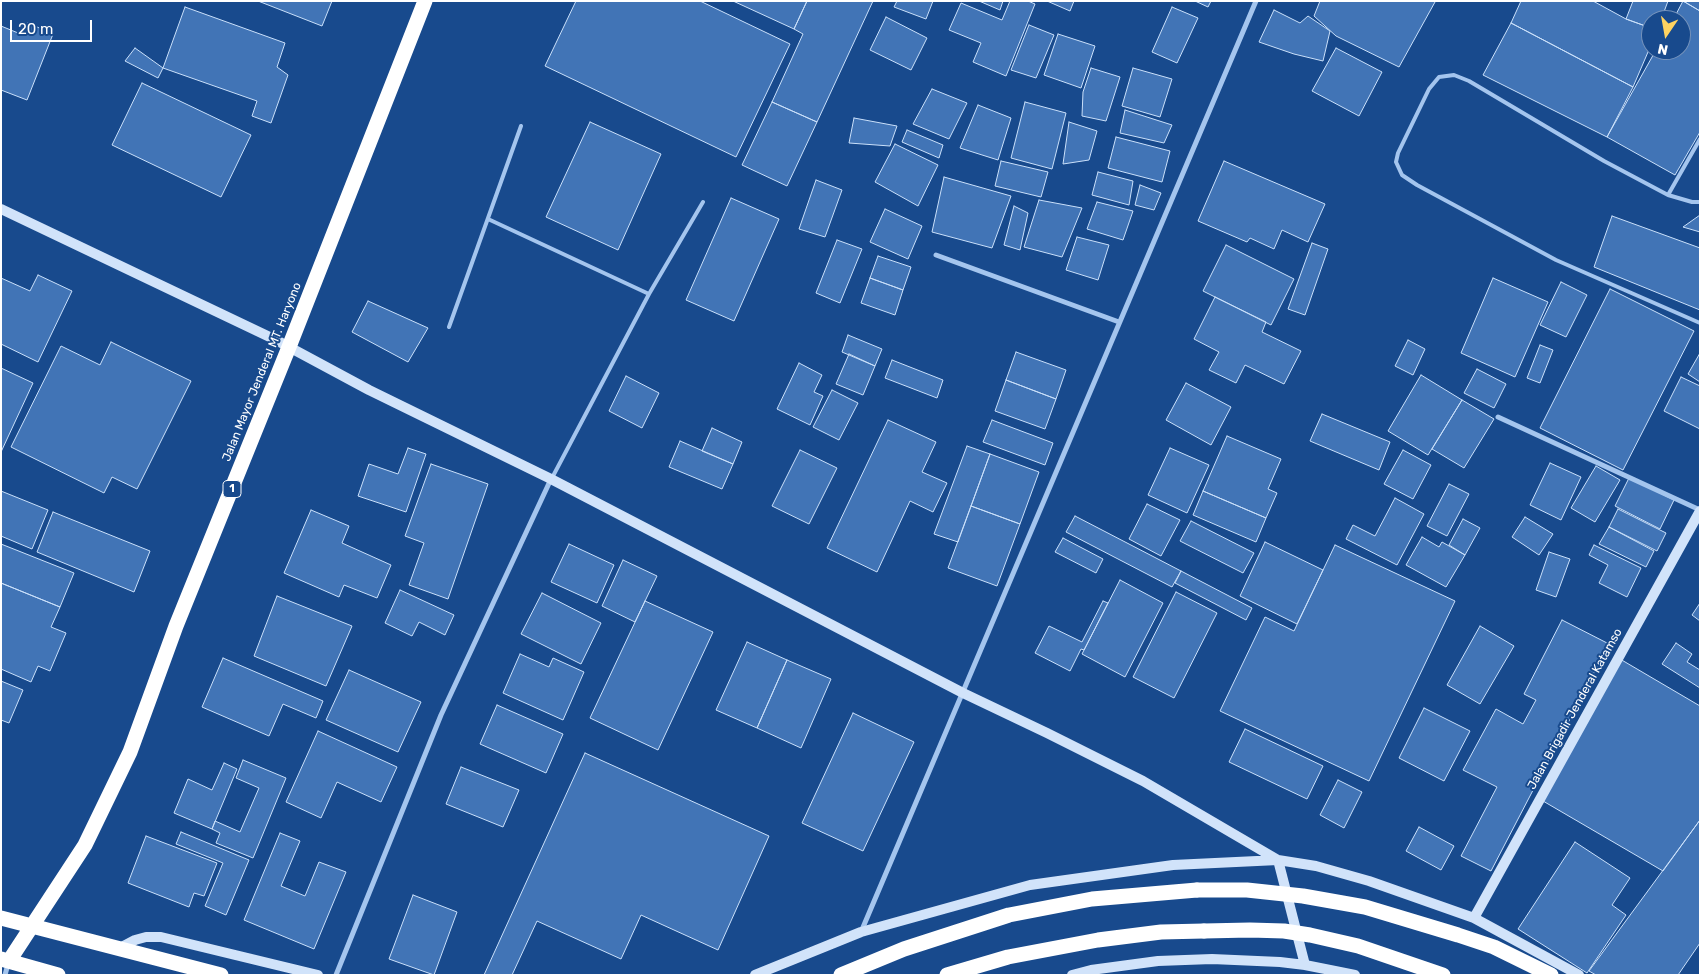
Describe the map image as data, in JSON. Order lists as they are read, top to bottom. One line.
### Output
{"streets":{"highway":["Jalan Mayor Jenderal MT. Haryono","1"],"street":["Jalan Brigadir Jenderal Katamso"]},"scale_bar":"20 m","north":"bottom"}
